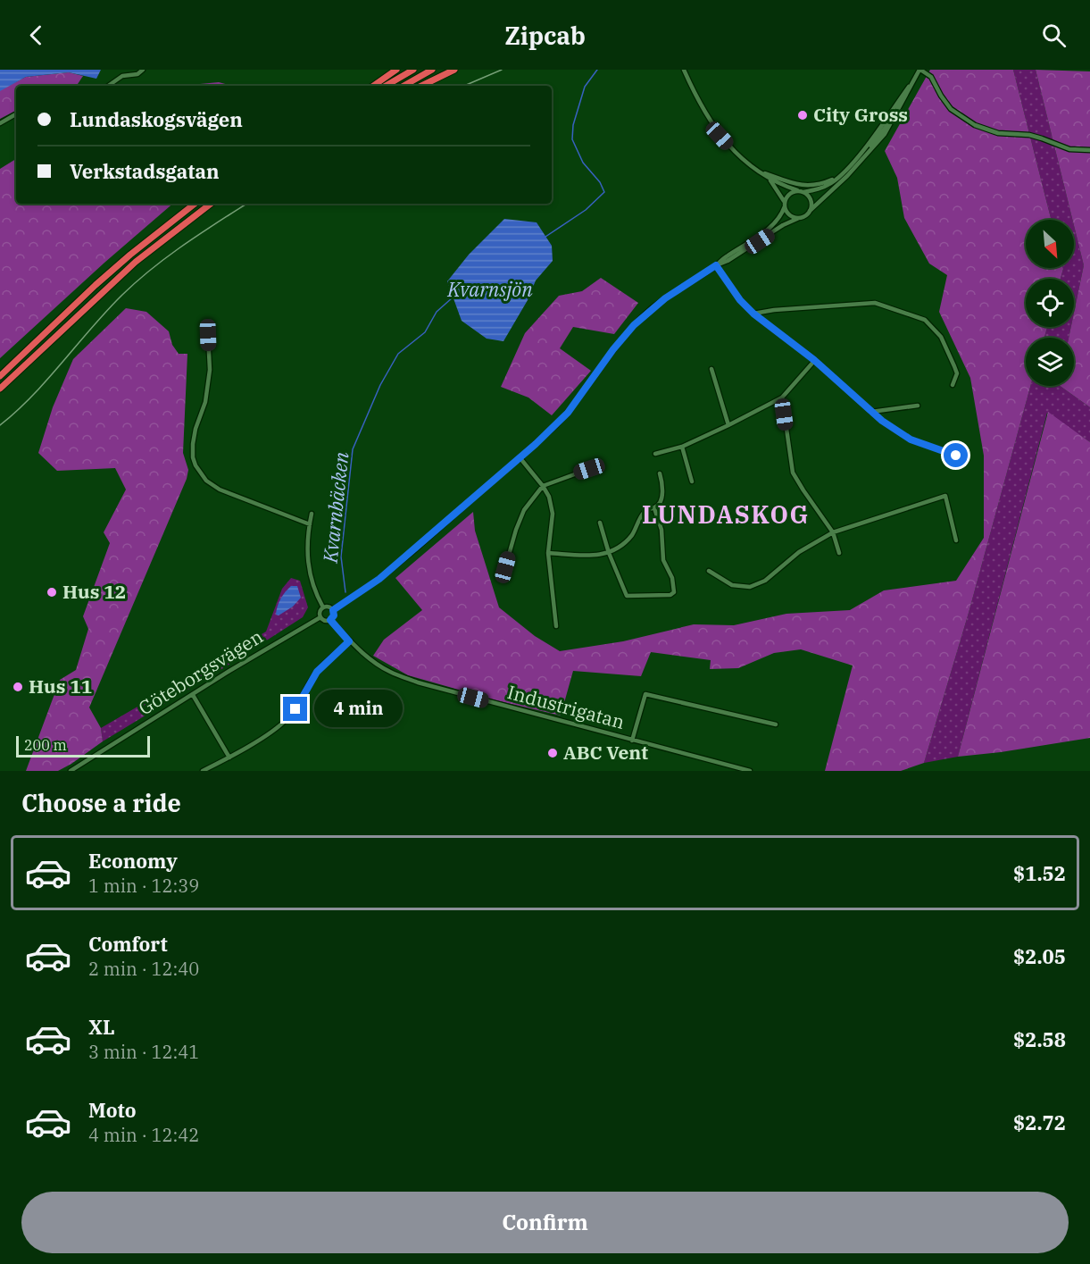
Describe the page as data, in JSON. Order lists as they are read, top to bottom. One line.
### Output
{"streets":{"street":["Göteborgsvägen","Industrigatan"]},"crossings":[["Göteborgsvägen","Industrigatan"]],"districts":["LUNDASKOG"],"water":["Kvarnsjön","Kvarnbäcken"],"places":["City Gross","Hus 12","Hus 11","ABC Vent"],"scale_bar":"200 m","north":"bottom right","page":{"header":"Zipcab","banner":["Lundaskogsvägen","Verkstadsgatan"],"bubble":"4 min","scale":"200 m","heading":"Choose a ride","list":[{"name":"Economy","note":"1 min · 12:39","value":"$1.52"},{"name":"Comfort","note":"2 min · 12:40","value":"$2.05"},{"name":"XL","note":"3 min · 12:41","value":"$2.58"},{"name":"Moto","note":"4 min · 12:42","value":"$2.72"}],"buttons":"Confirm"}}
